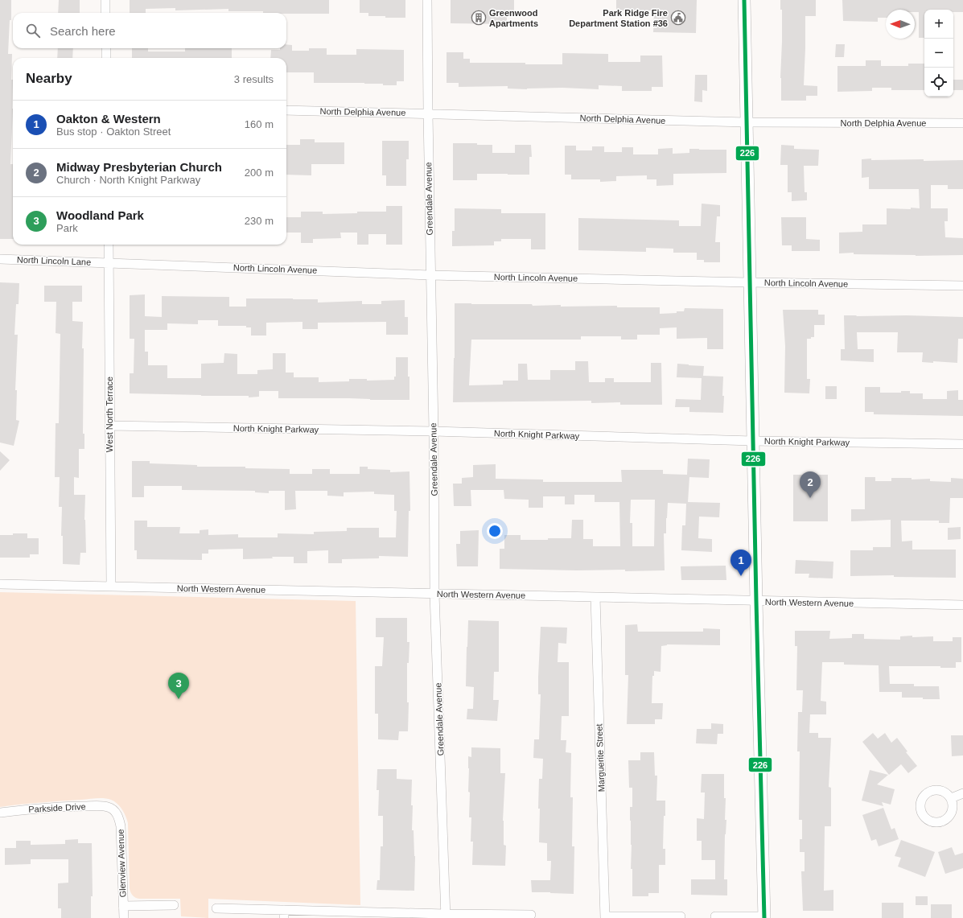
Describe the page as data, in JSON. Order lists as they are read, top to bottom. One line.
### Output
{"streets":{"street":["North Delphia Avenue","Greendale Avenue","North Lincoln Lane","North Lincoln Avenue","West North Terrace","North Knight Parkway","North Western Avenue","Marguerite Street","Parkside Drive","Glenview Avenue"]},"crossings":[["North Delphia Avenue","Greendale Avenue"],["Greendale Avenue","North Lincoln Avenue"],["Greendale Avenue","North Knight Parkway"],["Greendale Avenue","North Western Avenue"],["North Lincoln Lane","North Lincoln Avenue"],["North Lincoln Lane","West North Terrace"],["North Lincoln Avenue","West North Terrace"],["West North Terrace","North Knight Parkway"],["West North Terrace","North Western Avenue"],["North Western Avenue","Marguerite Street"],["Parkside Drive","Glenview Avenue"]],"places":{"building":["Greenwood Apartments"],"public building":["Park Ridge Fire Department Station #36"]},"lines":["transit line 226"],"north":"left","page":{"map_buttons":["+","−"],"search":"Search here","heading":["Nearby","3 results"],"list":[{"mark":"1","name":"Oakton & Western","note":"Bus stop · Oakton Street","value":"160 m"},{"mark":"2","name":"Midway Presbyterian Church","note":"Church · North Knight Parkway","value":"200 m"},{"mark":"3","name":"Woodland Park","note":"Park","value":"230 m"}],"pins":["2","1","3"]}}
